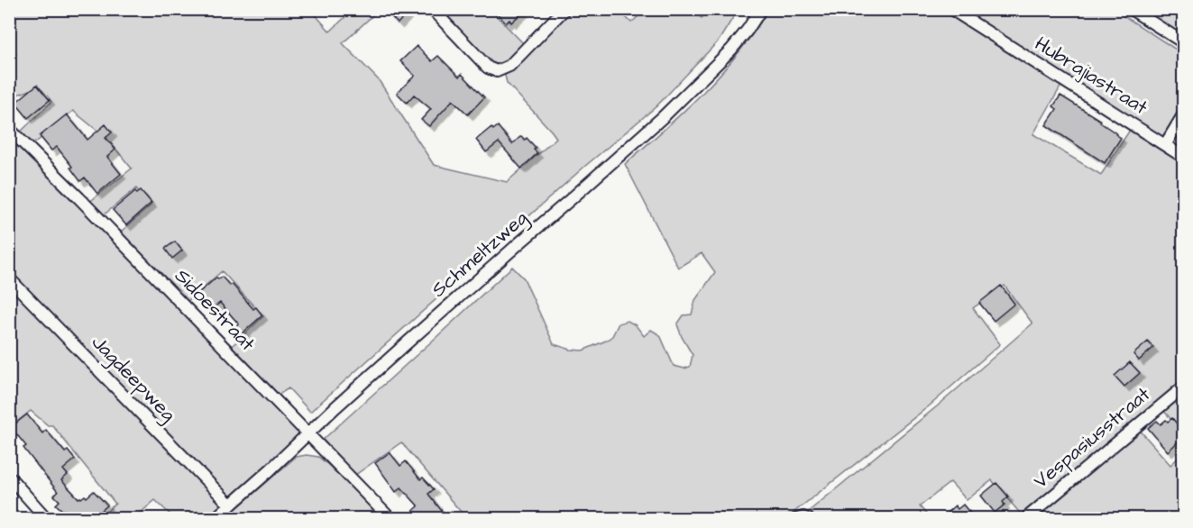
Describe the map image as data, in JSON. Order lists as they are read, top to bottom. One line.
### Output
{"streets":{"street":["Hubrajiastraat","Schmeltzweg","Sidoestraat","Jagdeepweg","Vespasiusstraat"]},"crossings":[["Schmeltzweg","Sidoestraat"],["Schmeltzweg","Jagdeepweg"]]}
